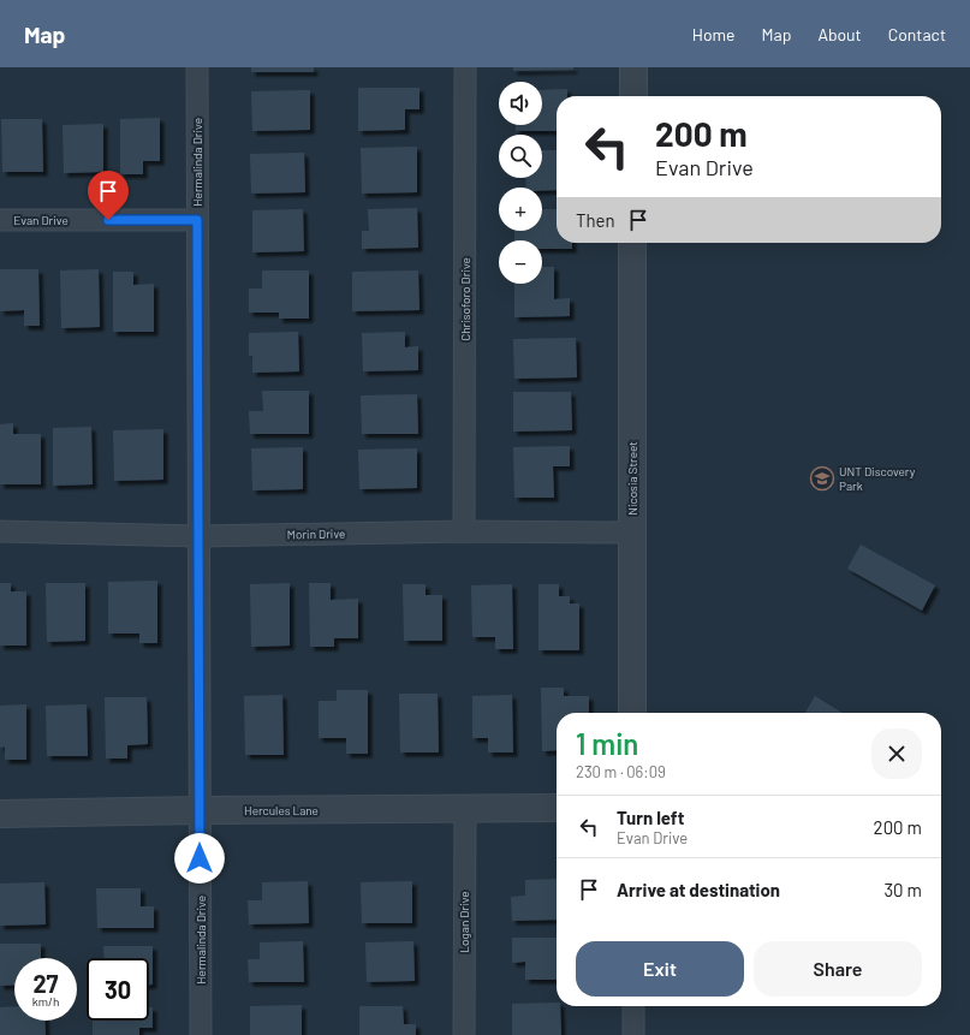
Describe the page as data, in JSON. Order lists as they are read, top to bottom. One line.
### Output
{"streets":{"street":["Hermalinda Drive","Evan Drive","Chrisoforo Drive","Nicosia Street","Morin Drive","Hercules Lane","Logan Drive"]},"crossings":[["Hermalinda Drive","Evan Drive"],["Hermalinda Drive","Morin Drive"],["Hermalinda Drive","Hercules Lane"],["Chrisoforo Drive","Morin Drive"],["Nicosia Street","Morin Drive"],["Hercules Lane","Logan Drive"]],"places":{"school or university":["UNT Discovery Park"]},"page":{"header":"Map","nav":["Home","Map","About","Contact"],"map_buttons":["+","−"],"turn":["200 m","Evan Drive"],"then":"Then","heading":["1 min","230 m · 06:09"],"list":[{"name":"Turn left","note":"Evan Drive","value":"200 m"},{"name":"Arrive at destination","value":"30 m"}],"buttons":["Exit","Share"],"speed":"27 km/h","limit":"30"}}
